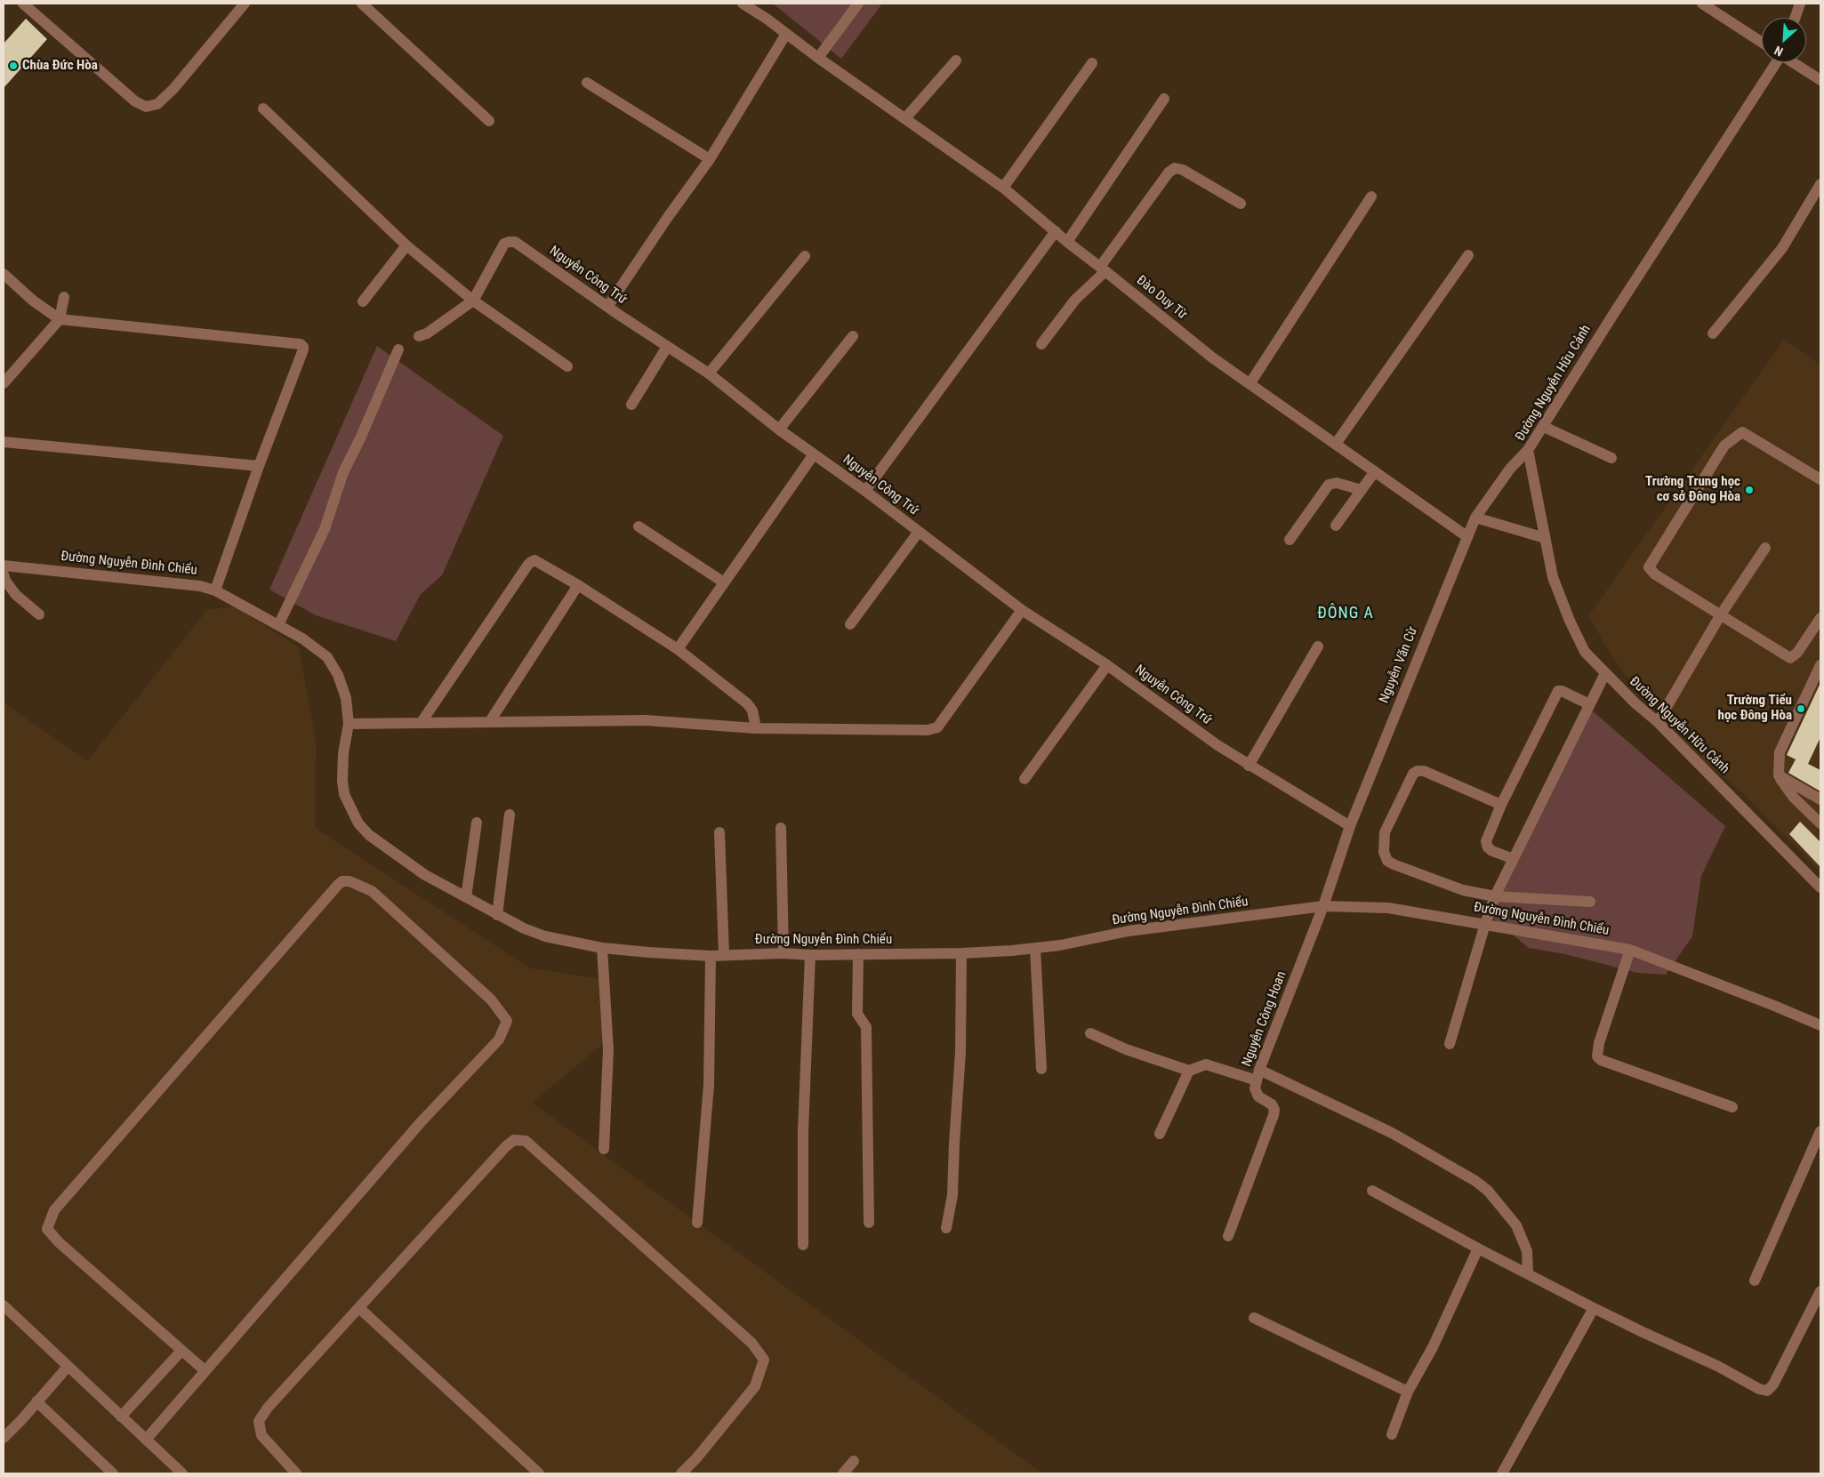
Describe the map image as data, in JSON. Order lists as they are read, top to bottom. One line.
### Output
{"streets":{"street":["Nguyễn Công Trứ","Đào Duy Từ","Đường Nguyễn Hữu Cảnh","Đường Nguyễn Đình Chiểu","Nguyễn Văn Cừ","Nguyễn Công Hoan"]},"crossings":[["Nguyễn Công Trứ","Nguyễn Văn Cừ"],["Đào Duy Từ","Nguyễn Văn Cừ"],["Đường Nguyễn Hữu Cảnh","Nguyễn Văn Cừ"],["Đường Nguyễn Đình Chiểu","Nguyễn Văn Cừ"],["Đường Nguyễn Đình Chiểu","Nguyễn Công Hoan"],["Nguyễn Văn Cừ","Nguyễn Công Hoan"]],"districts":["ĐÔNG A"],"places":["Chùa Đức Hòa","Trường Trung học cơ sở Đông Hòa","Trường Tiểu học Đông Hòa"],"north":"bottom left"}
